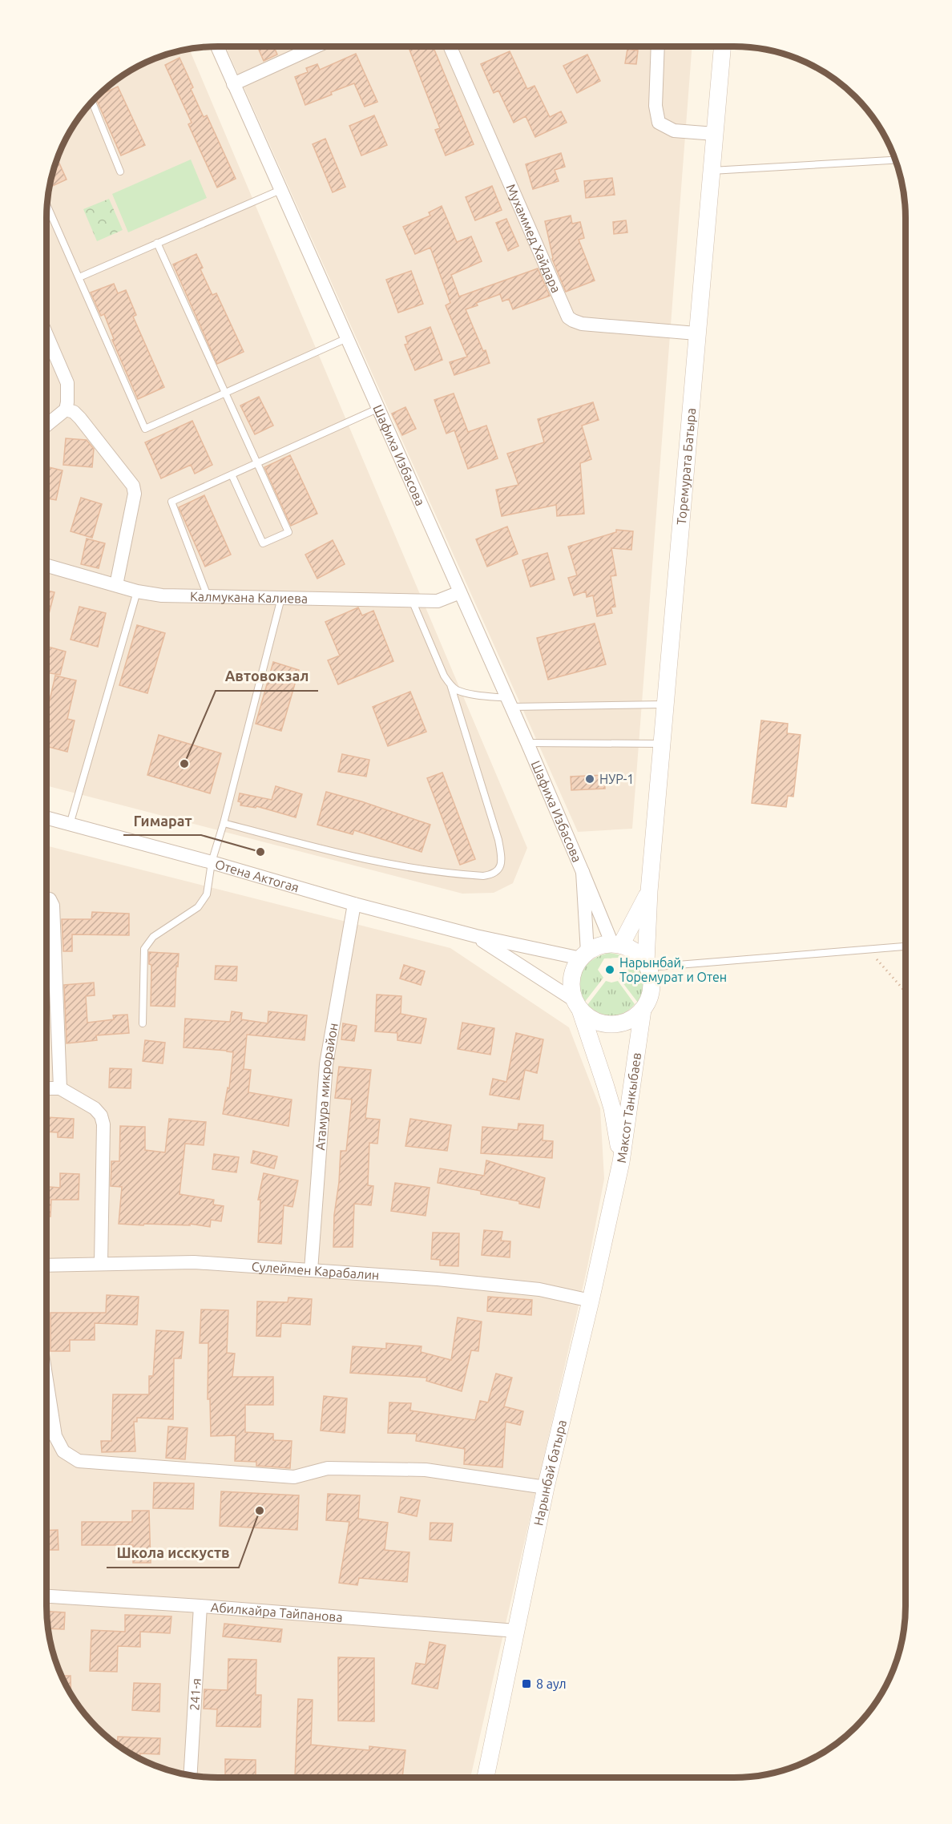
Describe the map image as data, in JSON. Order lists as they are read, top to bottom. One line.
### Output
{"streets":{"street":["Мухаммед Хайдара","Шафиха Избасова","Торемурата Батыра","Калмукана Калиева","Отена Актогая","Атамура микрорайон","Максот Танкыбаев","Сулеймен Карабалин","Нарынбай батыра","Абилкайра Тайпанова","241-я"]},"crossings":[["Мухаммед Хайдара","Торемурата Батыра"],["Шафиха Избасова","Торемурата Батыра"],["Шафиха Избасова","Калмукана Калиева"],["Шафиха Избасова","Отена Актогая"],["Шафиха Избасова","Максот Танкыбаев"],["Торемурата Батыра","Отена Актогая"],["Торемурата Батыра","Максот Танкыбаев"],["Отена Актогая","Атамура микрорайон"],["Отена Актогая","Максот Танкыбаев"],["Атамура микрорайон","Сулеймен Карабалин"],["Максот Танкыбаев","Нарынбай батыра"],["Сулеймен Карабалин","Нарынбай батыра"],["Нарынбай батыра","Абилкайра Тайпанова"],["Абилкайра Тайпанова","241-я"]],"places":{"other":["Автовокзал","НУР-1","Гимарат","Нарынбай, Торемурат и Отен","Школа исскуств"],"transit":["8 аул"]}}
